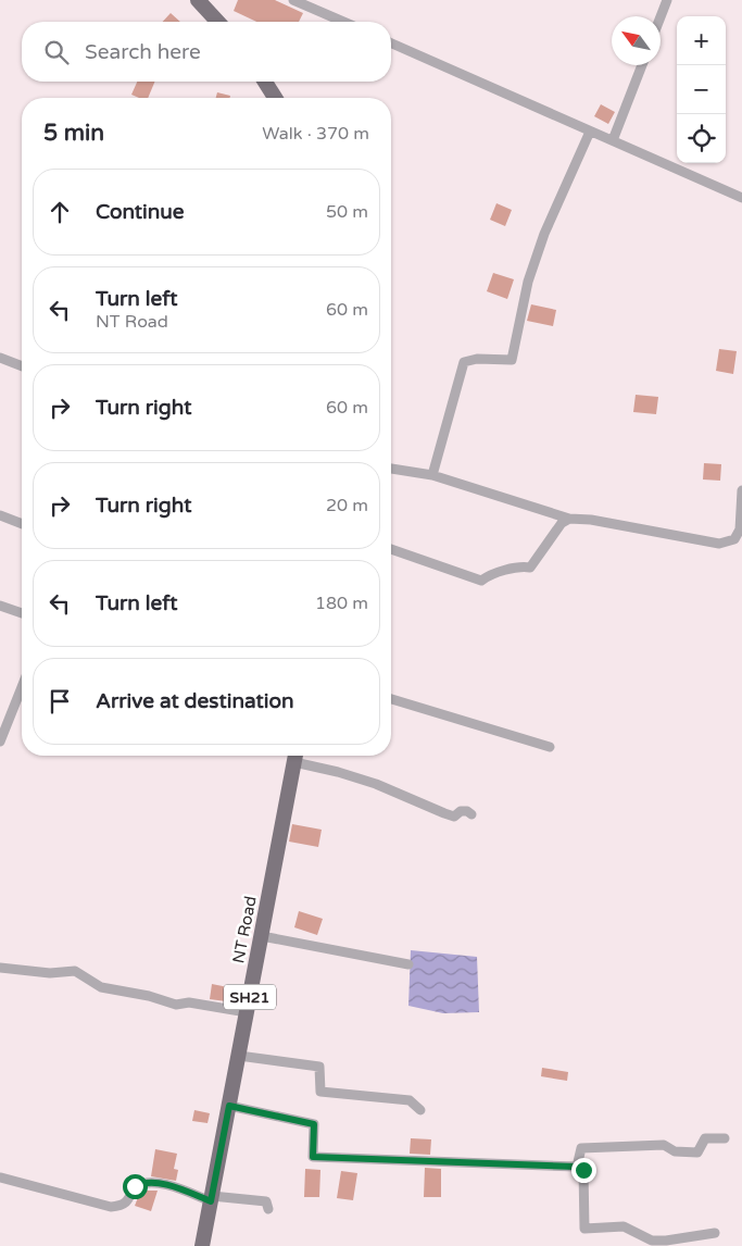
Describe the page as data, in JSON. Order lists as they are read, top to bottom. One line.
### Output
{"streets":{"main road":["NT Road","SH21"]},"north":"top left","page":{"map_buttons":["+","−"],"search":"Search here","heading":["5 min","Walk · 370 m"],"list":[["Continue","50 m"],["Turn left","NT Road","60 m"],["Turn right","60 m"],["Turn right","20 m"],["Turn left","180 m"],"Arrive at destination"]}}
